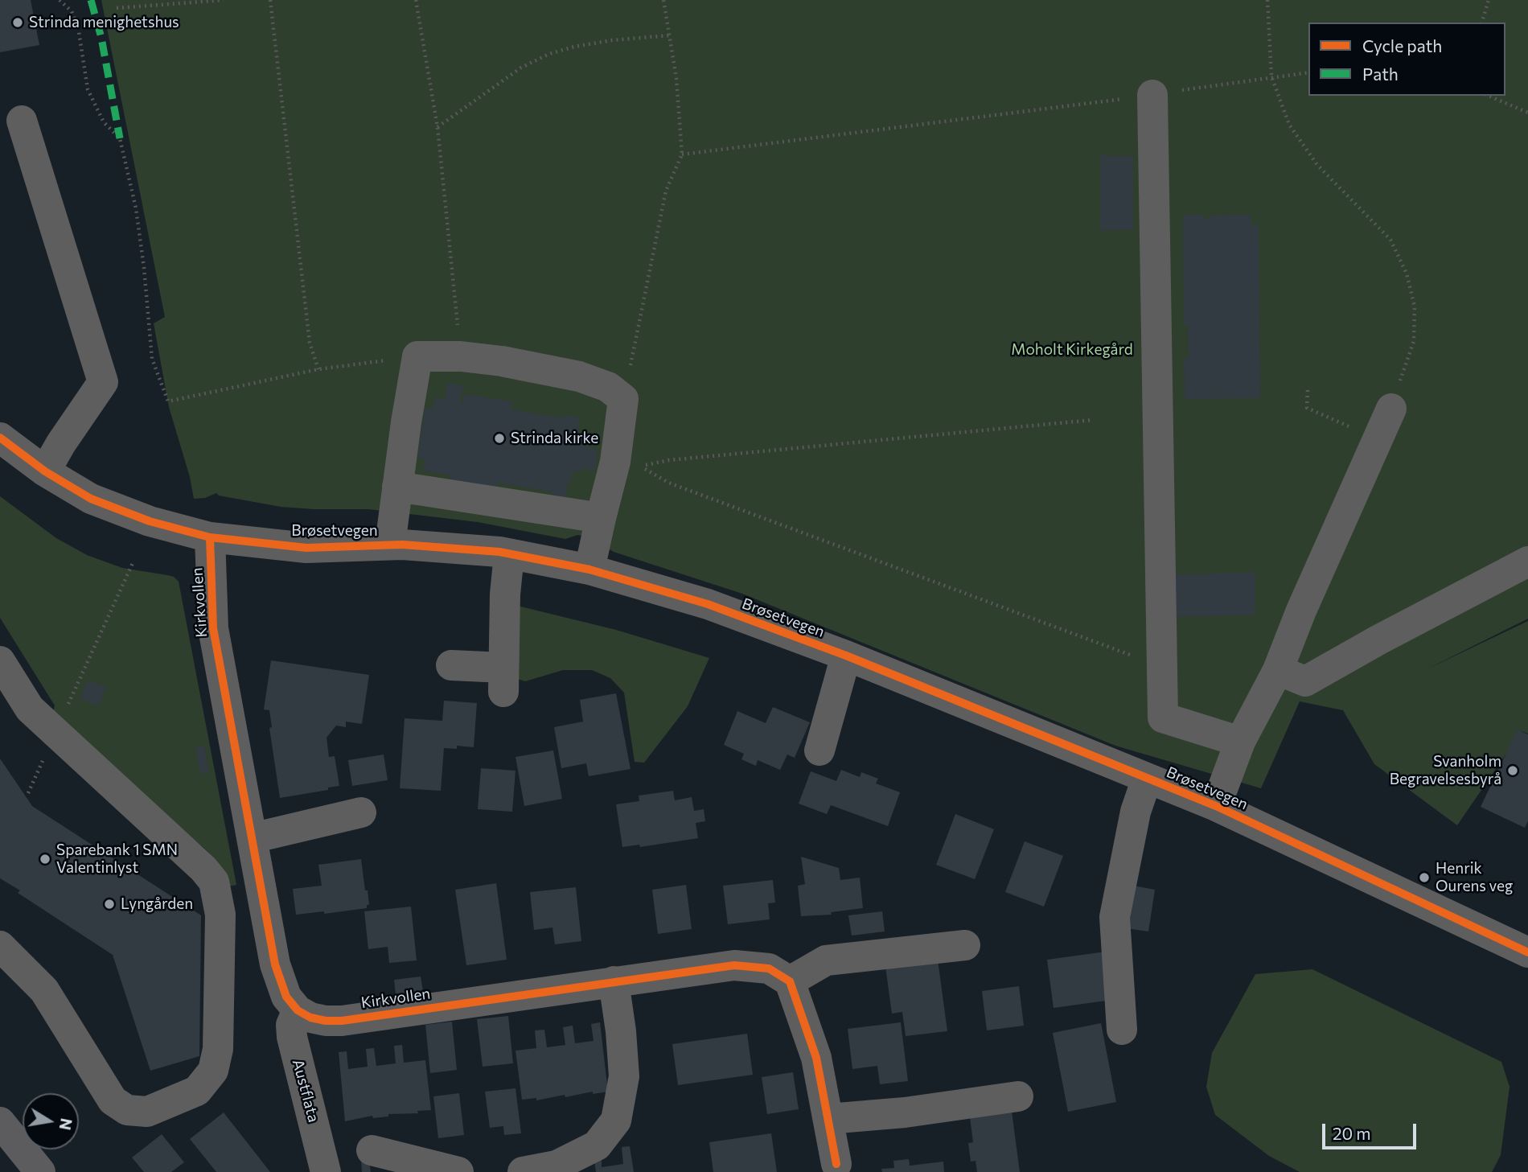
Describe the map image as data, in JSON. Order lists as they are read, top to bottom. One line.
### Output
{"streets":{"street":["Brøsetvegen","Kirkvollen","Austflata"]},"crossings":[["Brøsetvegen","Kirkvollen"],["Kirkvollen","Austflata"]],"parks":["Moholt Kirkegård"],"places":["Strinda menighetshus","Strinda kirke","Svanholm Begravelsesbyrå","Sparebank 1 SMN Valentinlyst","Henrik Ourens veg","Lyngården"],"legend":["Cycle path","Path"],"scale_bar":"20 m","north":"right"}
